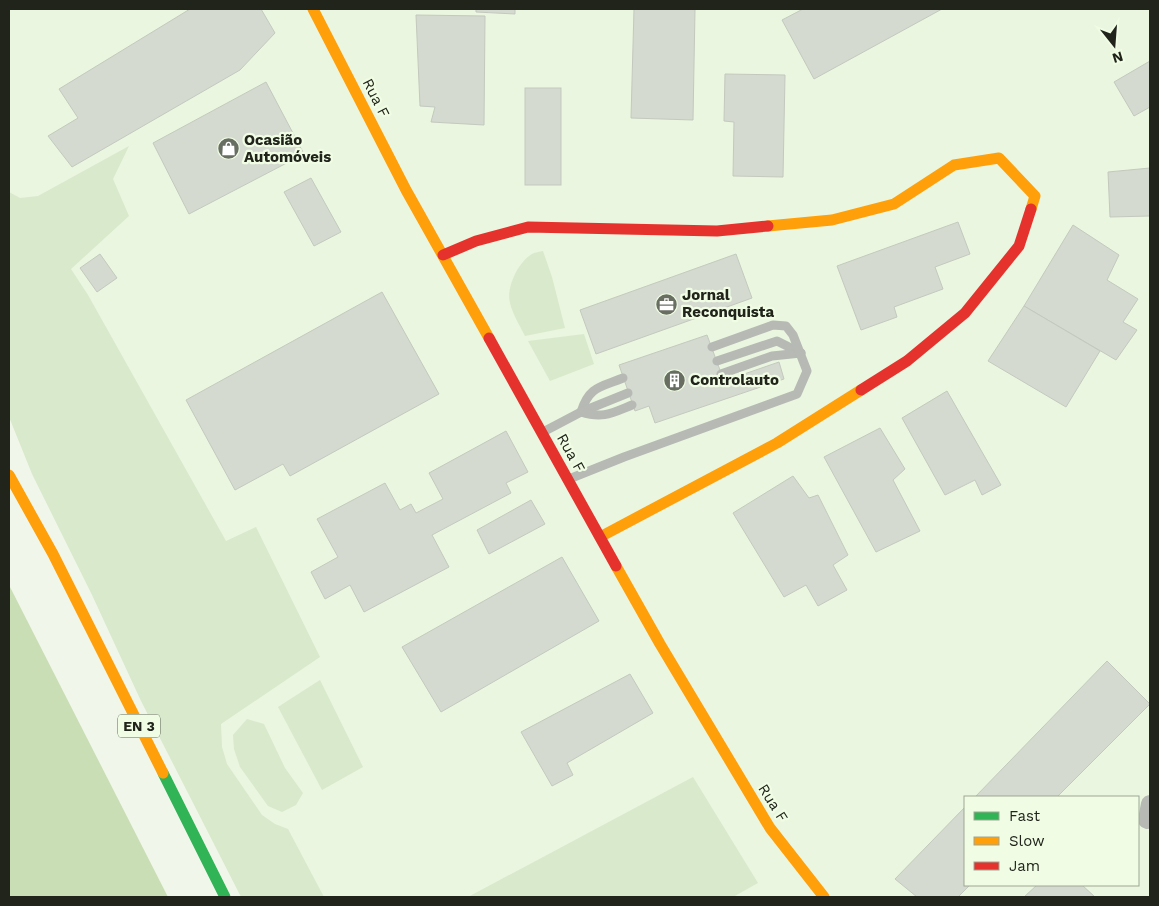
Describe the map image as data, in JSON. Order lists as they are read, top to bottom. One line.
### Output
{"streets":{"street":["Rua F","EN 3"]},"places":{"shop":["Ocasião Automóveis"],"office":["Jornal Reconquista"],"building":["Controlauto"]},"legend":["Fast","Slow","Jam"],"north":"bottom"}
